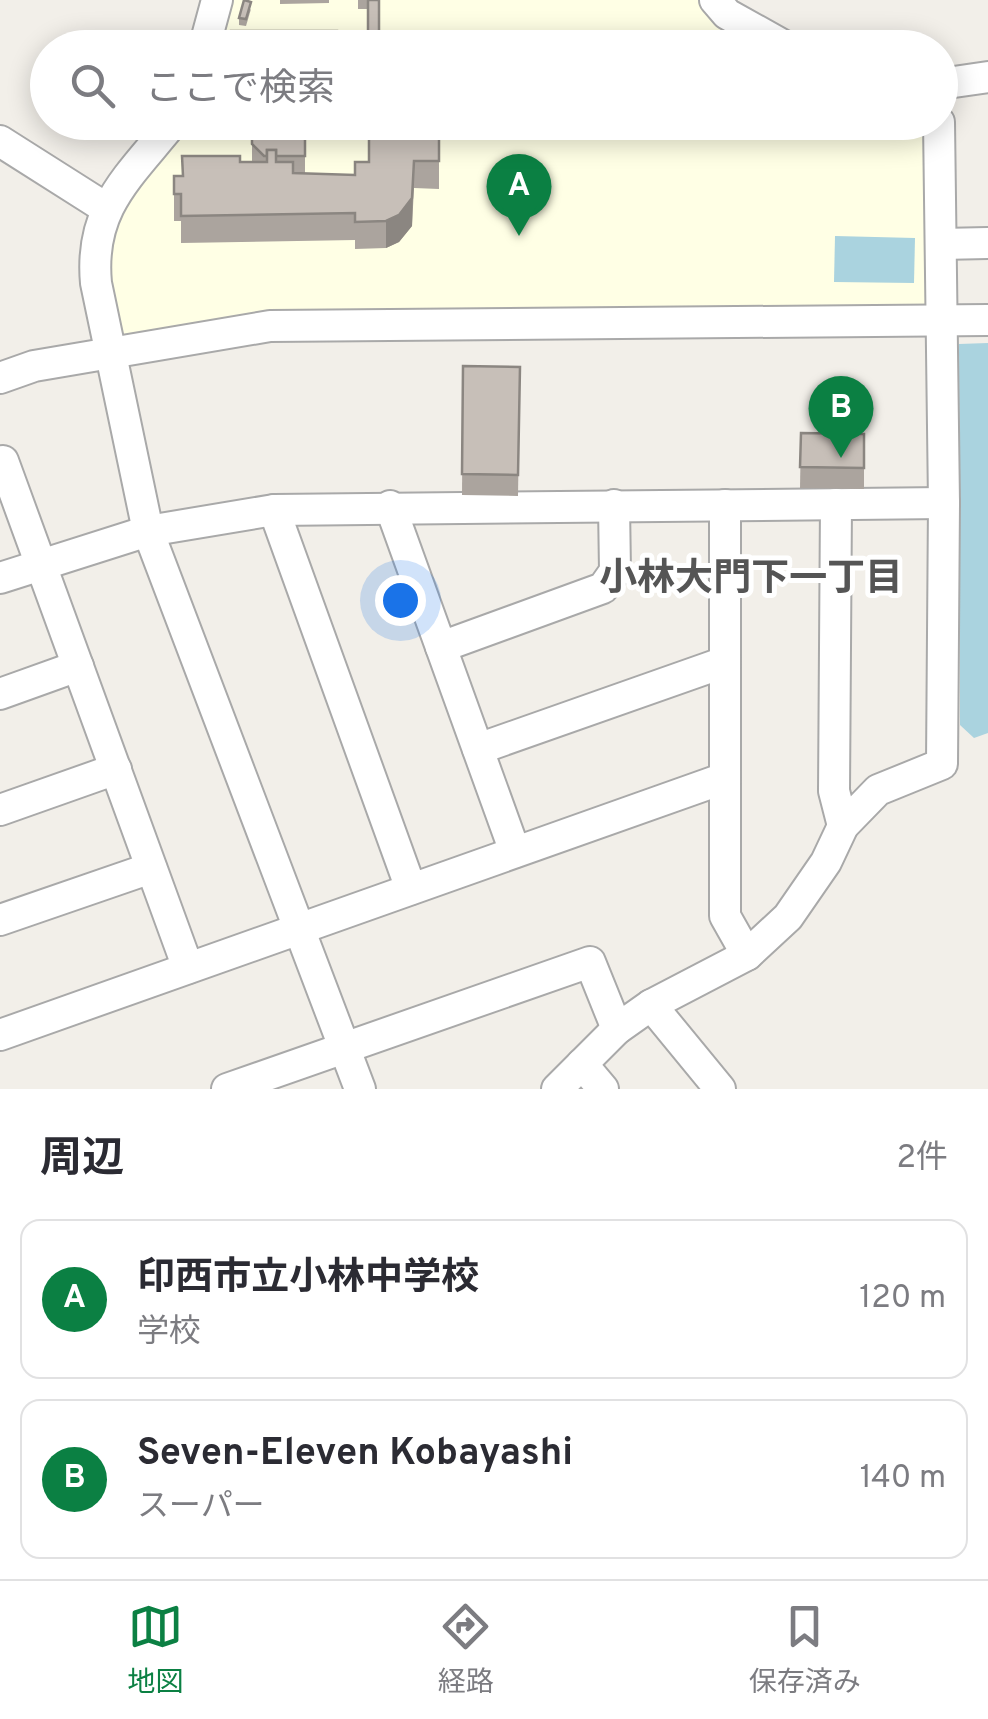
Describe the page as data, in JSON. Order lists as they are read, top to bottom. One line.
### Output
{"districts":["小林大門下一丁目"],"page":{"search":"ここで検索","pins":["A","B"],"heading":["周辺","2件"],"list":[{"mark":"A","name":"印西市立小林中学校","note":"学校","value":"120 m"},{"mark":"B","name":"Seven-Eleven Kobayashi","note":"スーパー","value":"140 m"}],"nav":["地図","経路","保存済み"]}}
